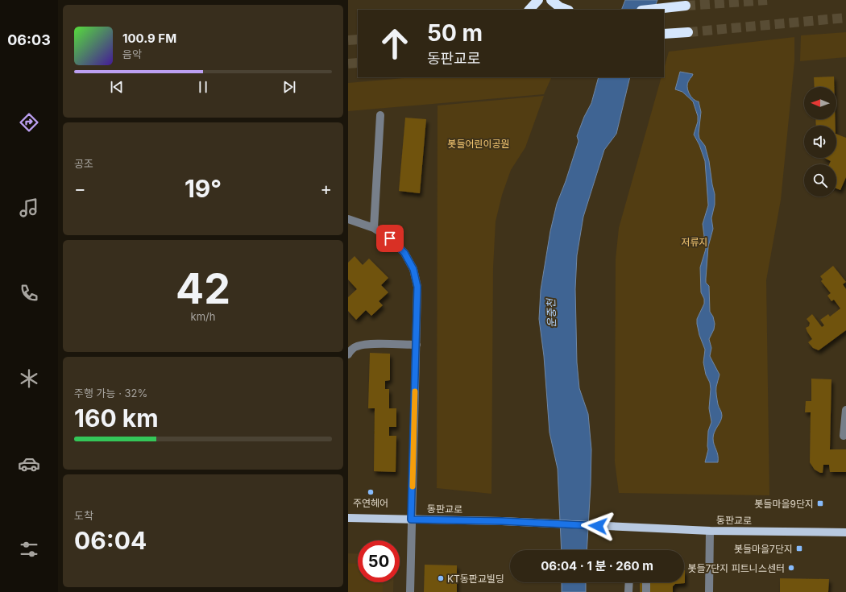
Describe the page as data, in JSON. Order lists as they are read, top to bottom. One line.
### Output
{"streets":{"main road":["동판교로"]},"water":["운중천"],"parks":["봇들어린이공원","저류지"],"places":{"other":["주연헤어","봇들7단지 피트니스센터","KT동판교빌딩"],"transit":["봇들마을9단지","봇들마을7단지"]},"north":"left","page":{"tabs":"06:03","turn":["50 m","동판교로"],"song":["100.9 FM","음악"],"tile":["공조",["42","km/h"],["주행 가능 · 32%","160 km"],["도착","06:04"]],"heat":["−","19°","+"],"limit":"50","trip":"06:04 · 1 분 · 260 m"}}
